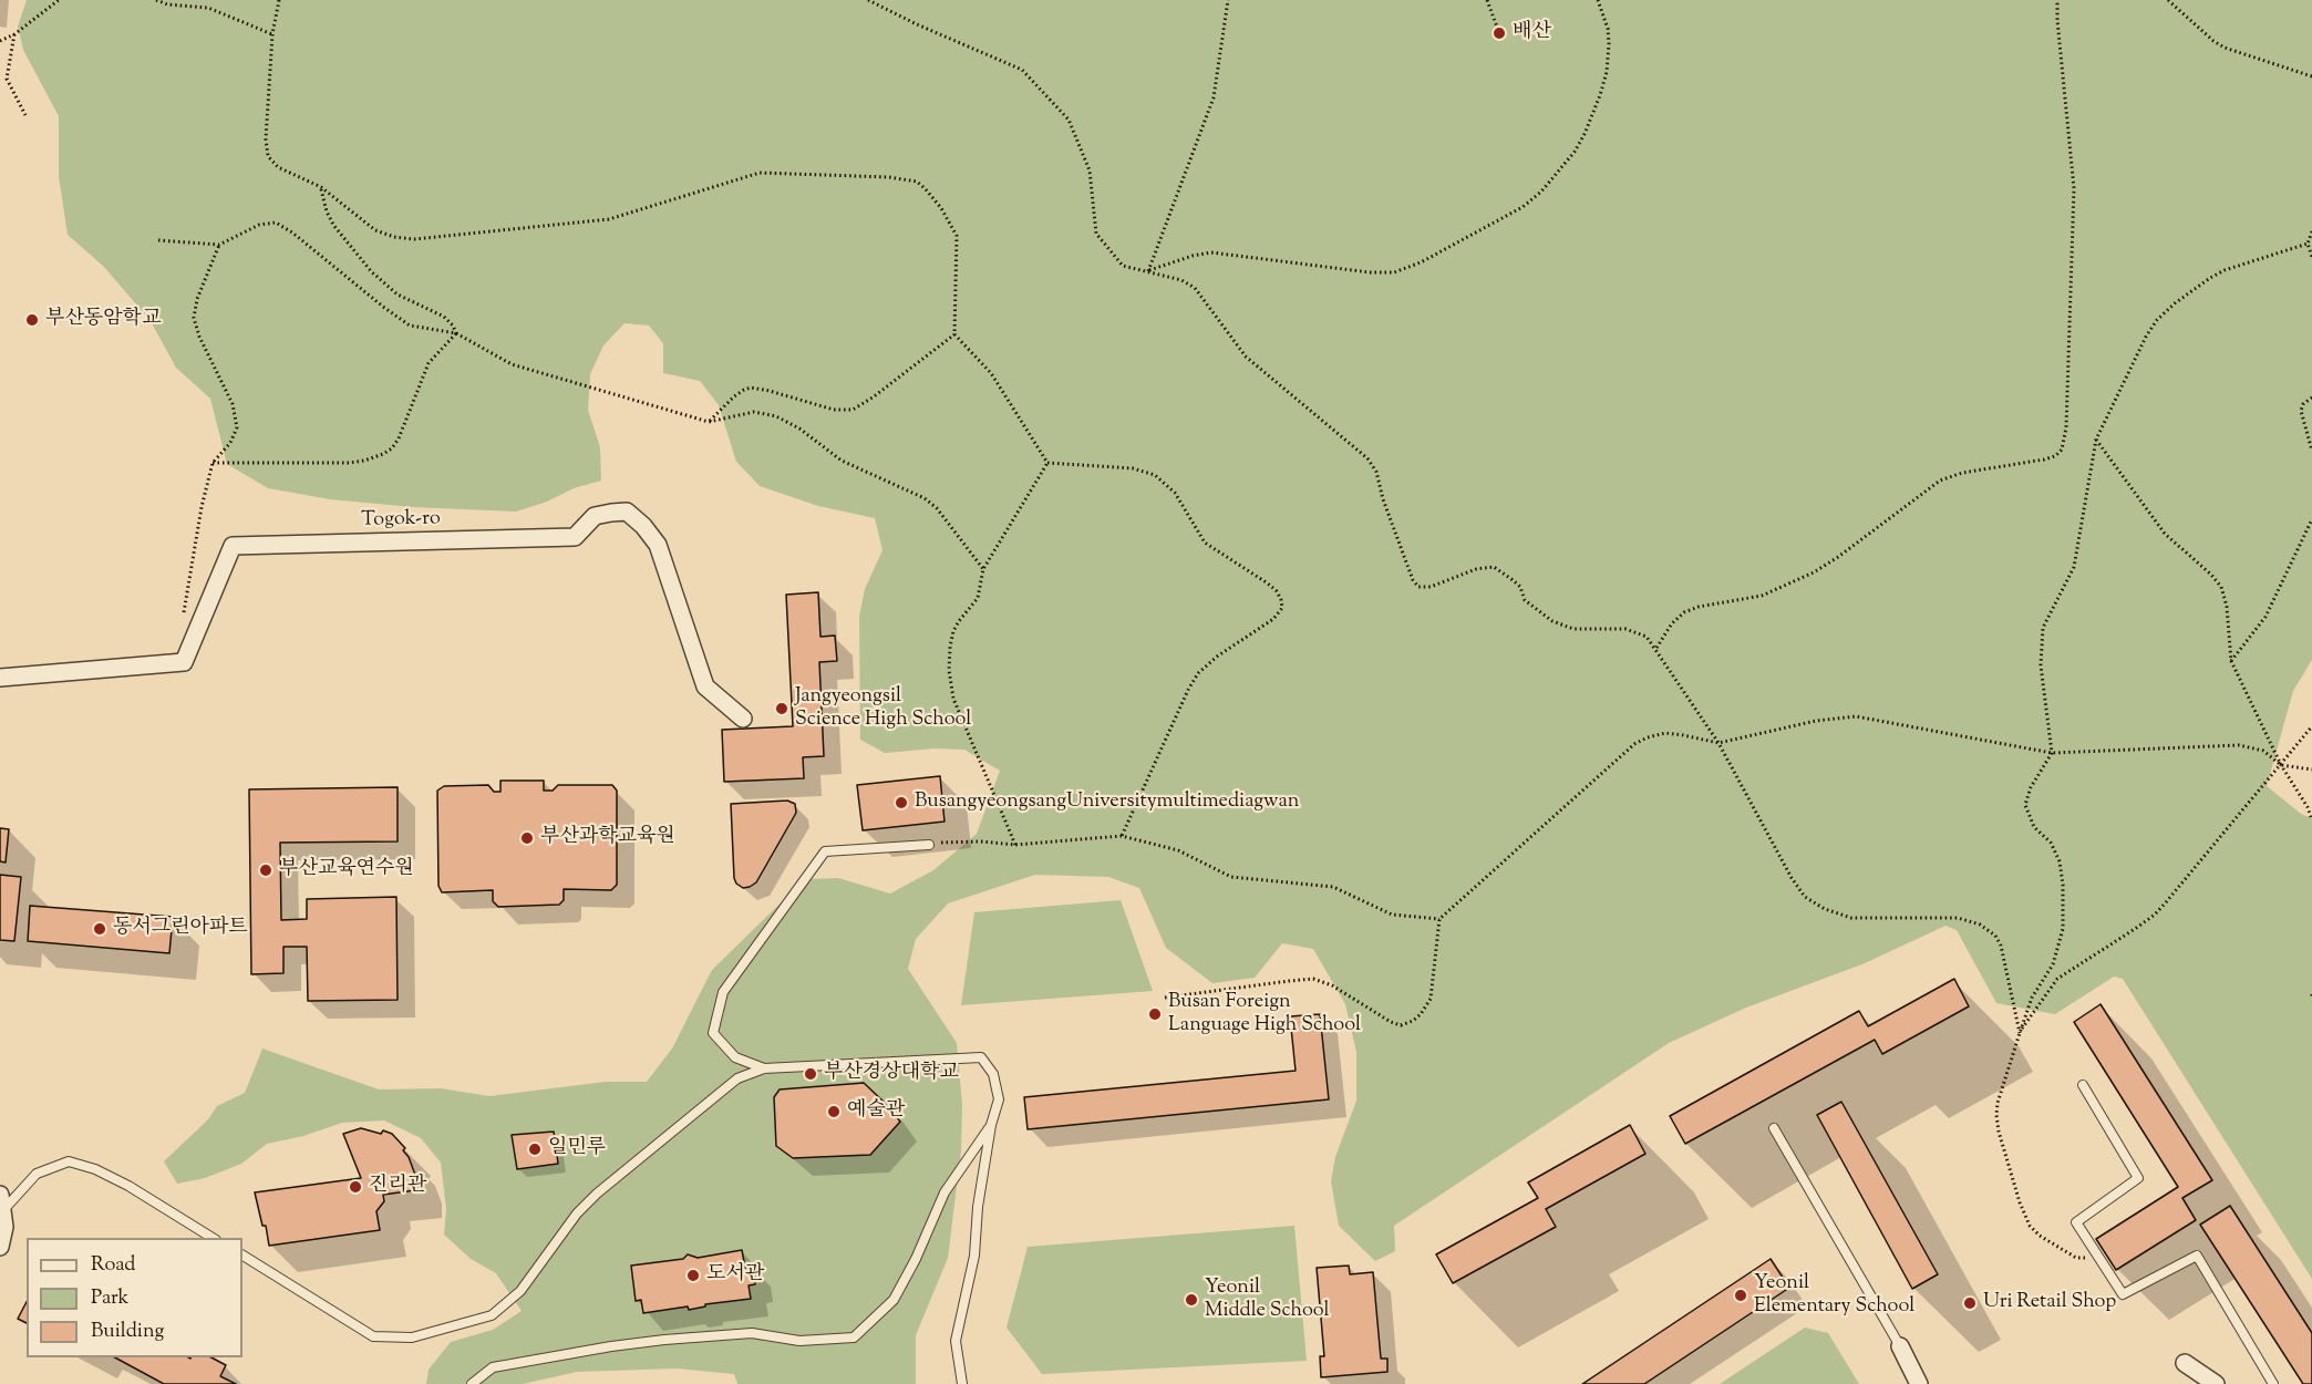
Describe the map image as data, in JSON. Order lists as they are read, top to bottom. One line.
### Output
{"streets":{"street":["Togok-ro"]},"places":["배산","부산동암학교","Jangyeongsil Science High School","BusangyeongsangUniversitymultimediagwan","부산과학교육원","부산교육연수원","동서그린아파트","Busan Foreign Language High School","부산경상대학교","예술관","일민루","진리관","도서관","Yeonil Elementary School","Yeonil Middle School","Uri Retail Shop"],"legend":["Road","Park","Building"]}
